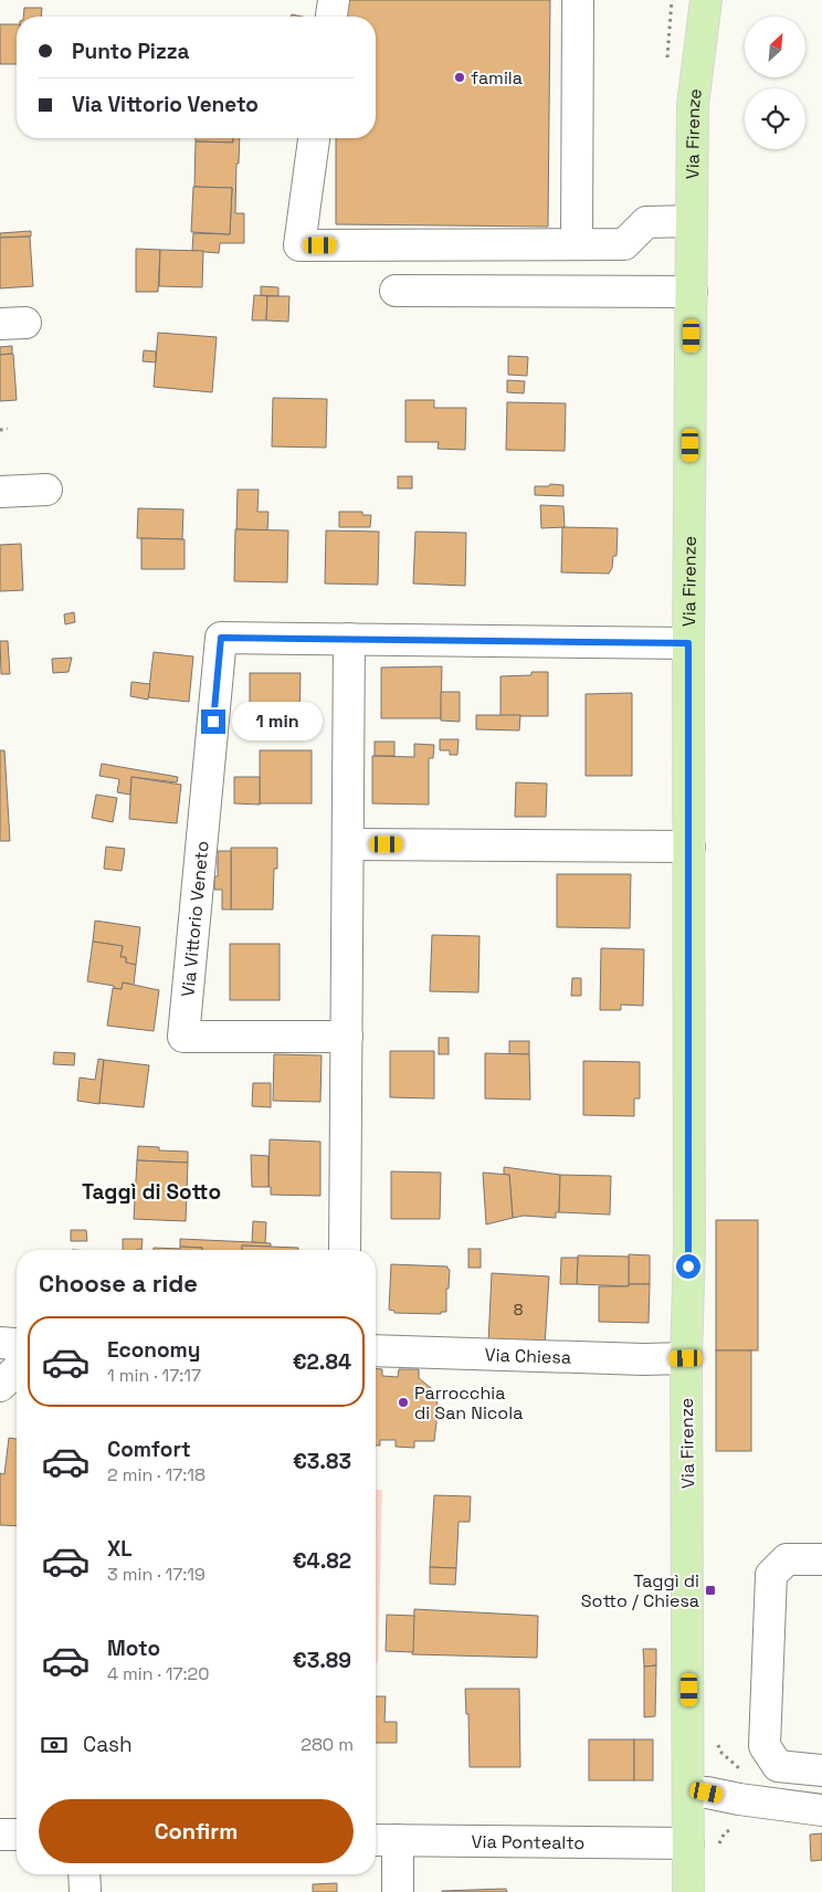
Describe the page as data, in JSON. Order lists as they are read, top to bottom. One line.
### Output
{"streets":{"main road":["Via Firenze"],"street":["Via Vittorio Veneto","Via Chiesa","Via Pontealto"]},"crossings":[["Via Firenze","Via Chiesa"],["Via Firenze","Via Pontealto"]],"districts":["Taggì di Sotto"],"places":{"other":["famila","Parrocchia di San Nicola"],"transit":["Taggì di Sotto / Chiesa"]},"house_numbers":["8"],"north":"top right","page":{"banner":["Punto Pizza","Via Vittorio Veneto"],"bubble":"1 min","heading":"Choose a ride","list":[{"name":"Economy","note":"1 min · 17:17","value":"€2.84"},{"name":"Comfort","note":"2 min · 17:18","value":"€3.83"},{"name":"XL","note":"3 min · 17:19","value":"€4.82"},{"name":"Moto","note":"4 min · 17:20","value":"€3.89"}],"pay":["Cash","280 m"],"buttons":"Confirm"}}
